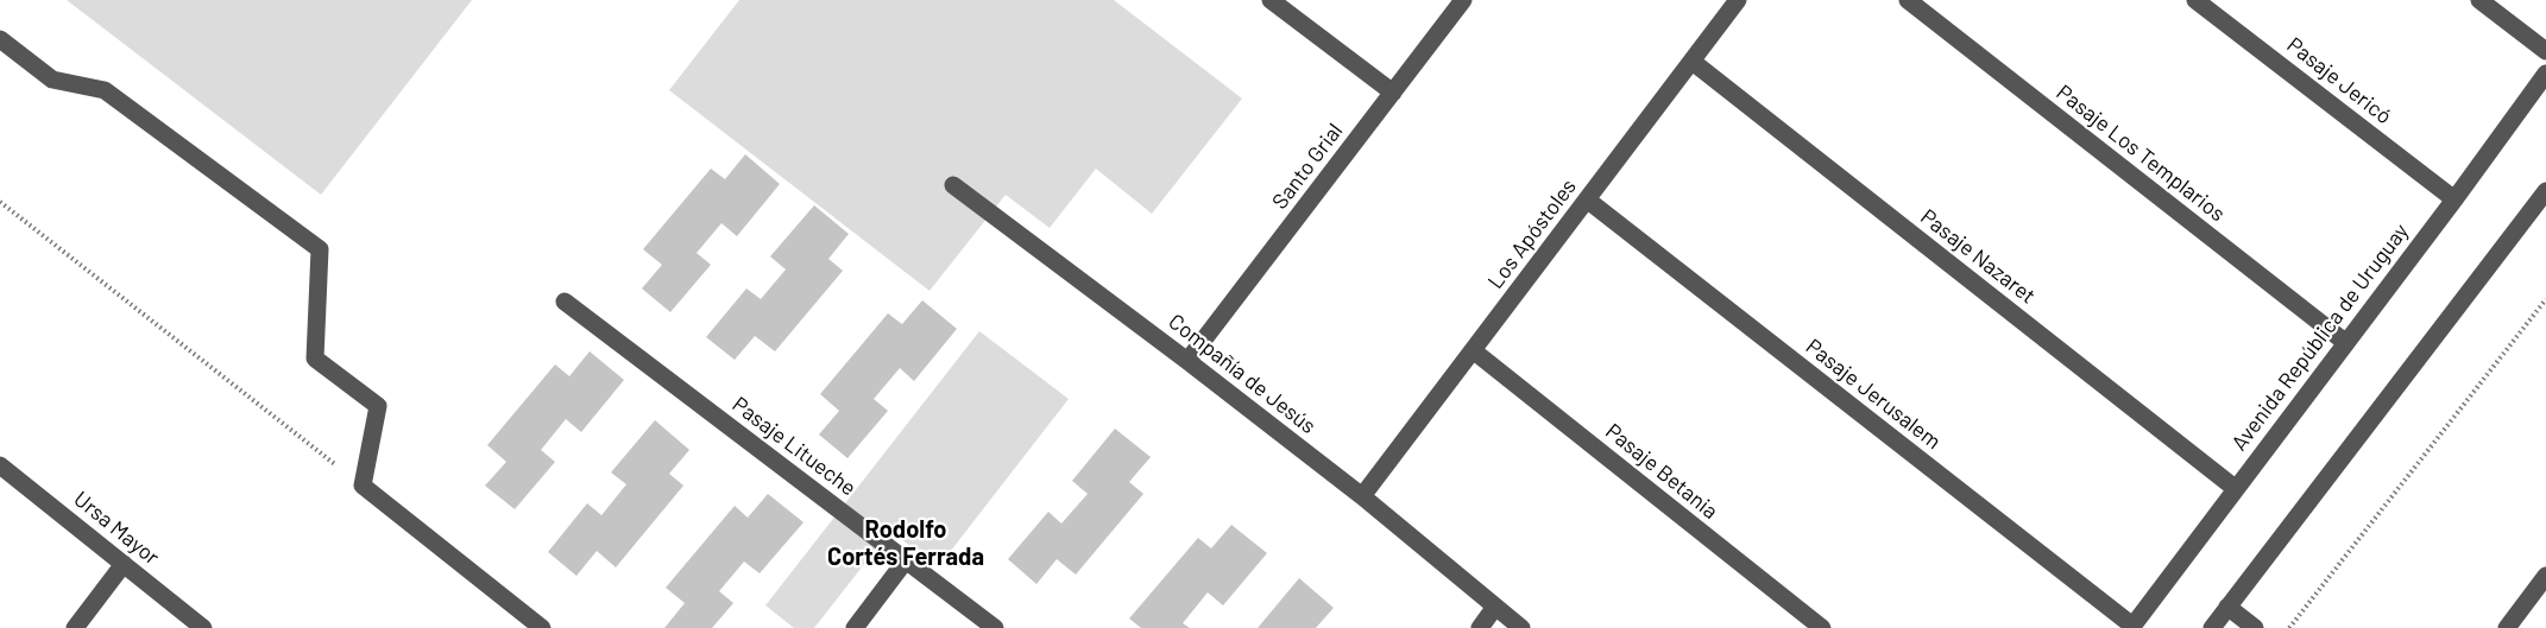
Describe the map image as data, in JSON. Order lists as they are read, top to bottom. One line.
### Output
{"streets":{"street":["Pasaje Jericó","Pasaje Los Templarios","Santo Grial","Los Apóstoles","Pasaje Nazaret","Avenida República de Uruguay","Compañía de Jesús","Pasaje Jerusalem","Pasaje Litueche","Pasaje Betania","Ursa Mayor"]},"crossings":[["Pasaje Jericó","Avenida República de Uruguay"],["Pasaje Los Templarios","Avenida República de Uruguay"],["Santo Grial","Compañía de Jesús"],["Los Apóstoles","Pasaje Nazaret"],["Los Apóstoles","Compañía de Jesús"],["Los Apóstoles","Pasaje Jerusalem"],["Los Apóstoles","Pasaje Betania"],["Pasaje Nazaret","Avenida República de Uruguay"],["Avenida República de Uruguay","Pasaje Jerusalem"]],"districts":["Rodolfo Cortés Ferrada"]}
